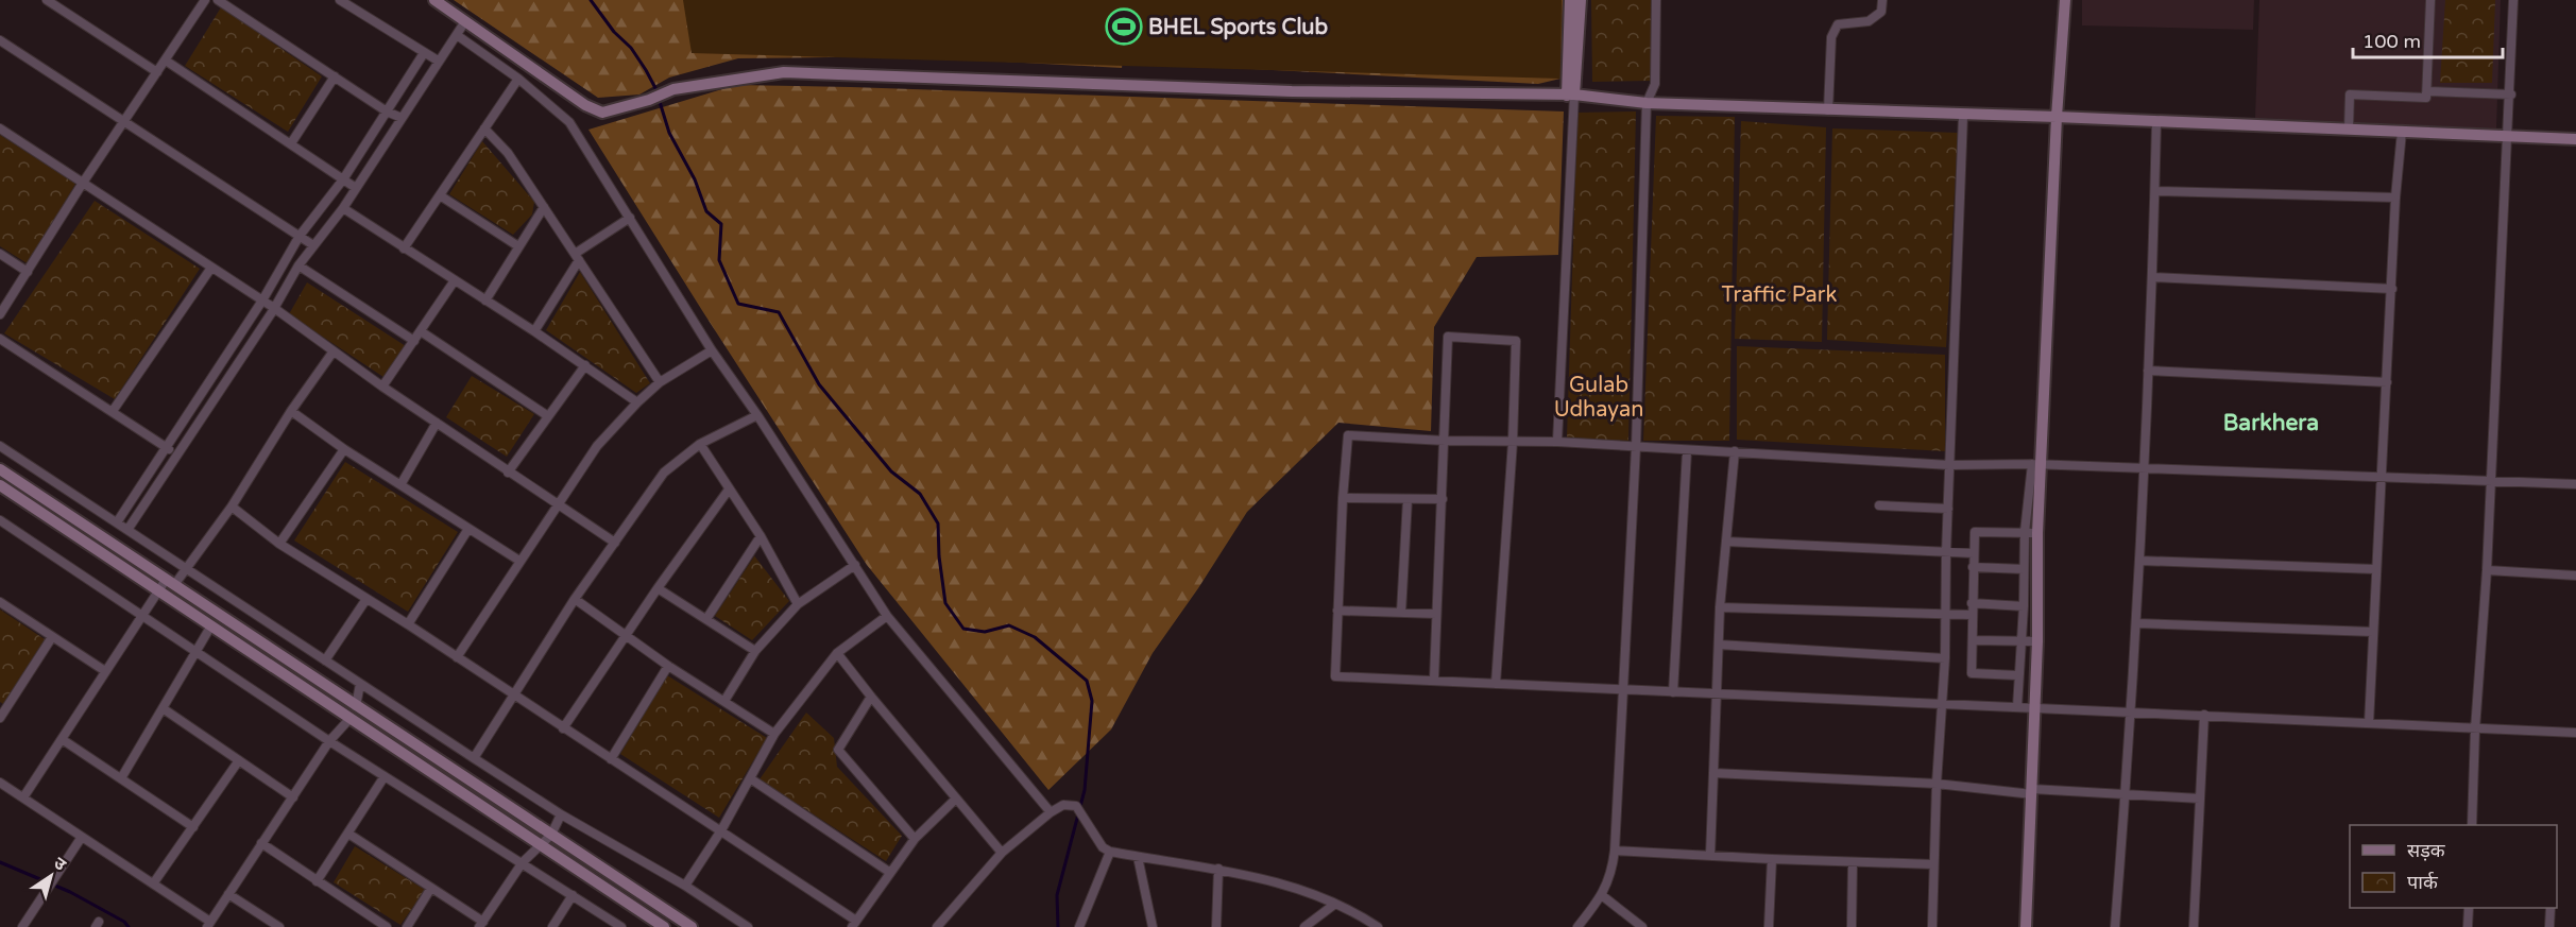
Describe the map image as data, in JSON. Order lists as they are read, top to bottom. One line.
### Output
{"districts":["Barkhera"],"parks":["Traffic Park","Gulab Udhayan"],"places":{"sports":["BHEL Sports Club"]},"legend":["सड़क","पार्क"],"scale_bar":"100 m","north":"top right"}
